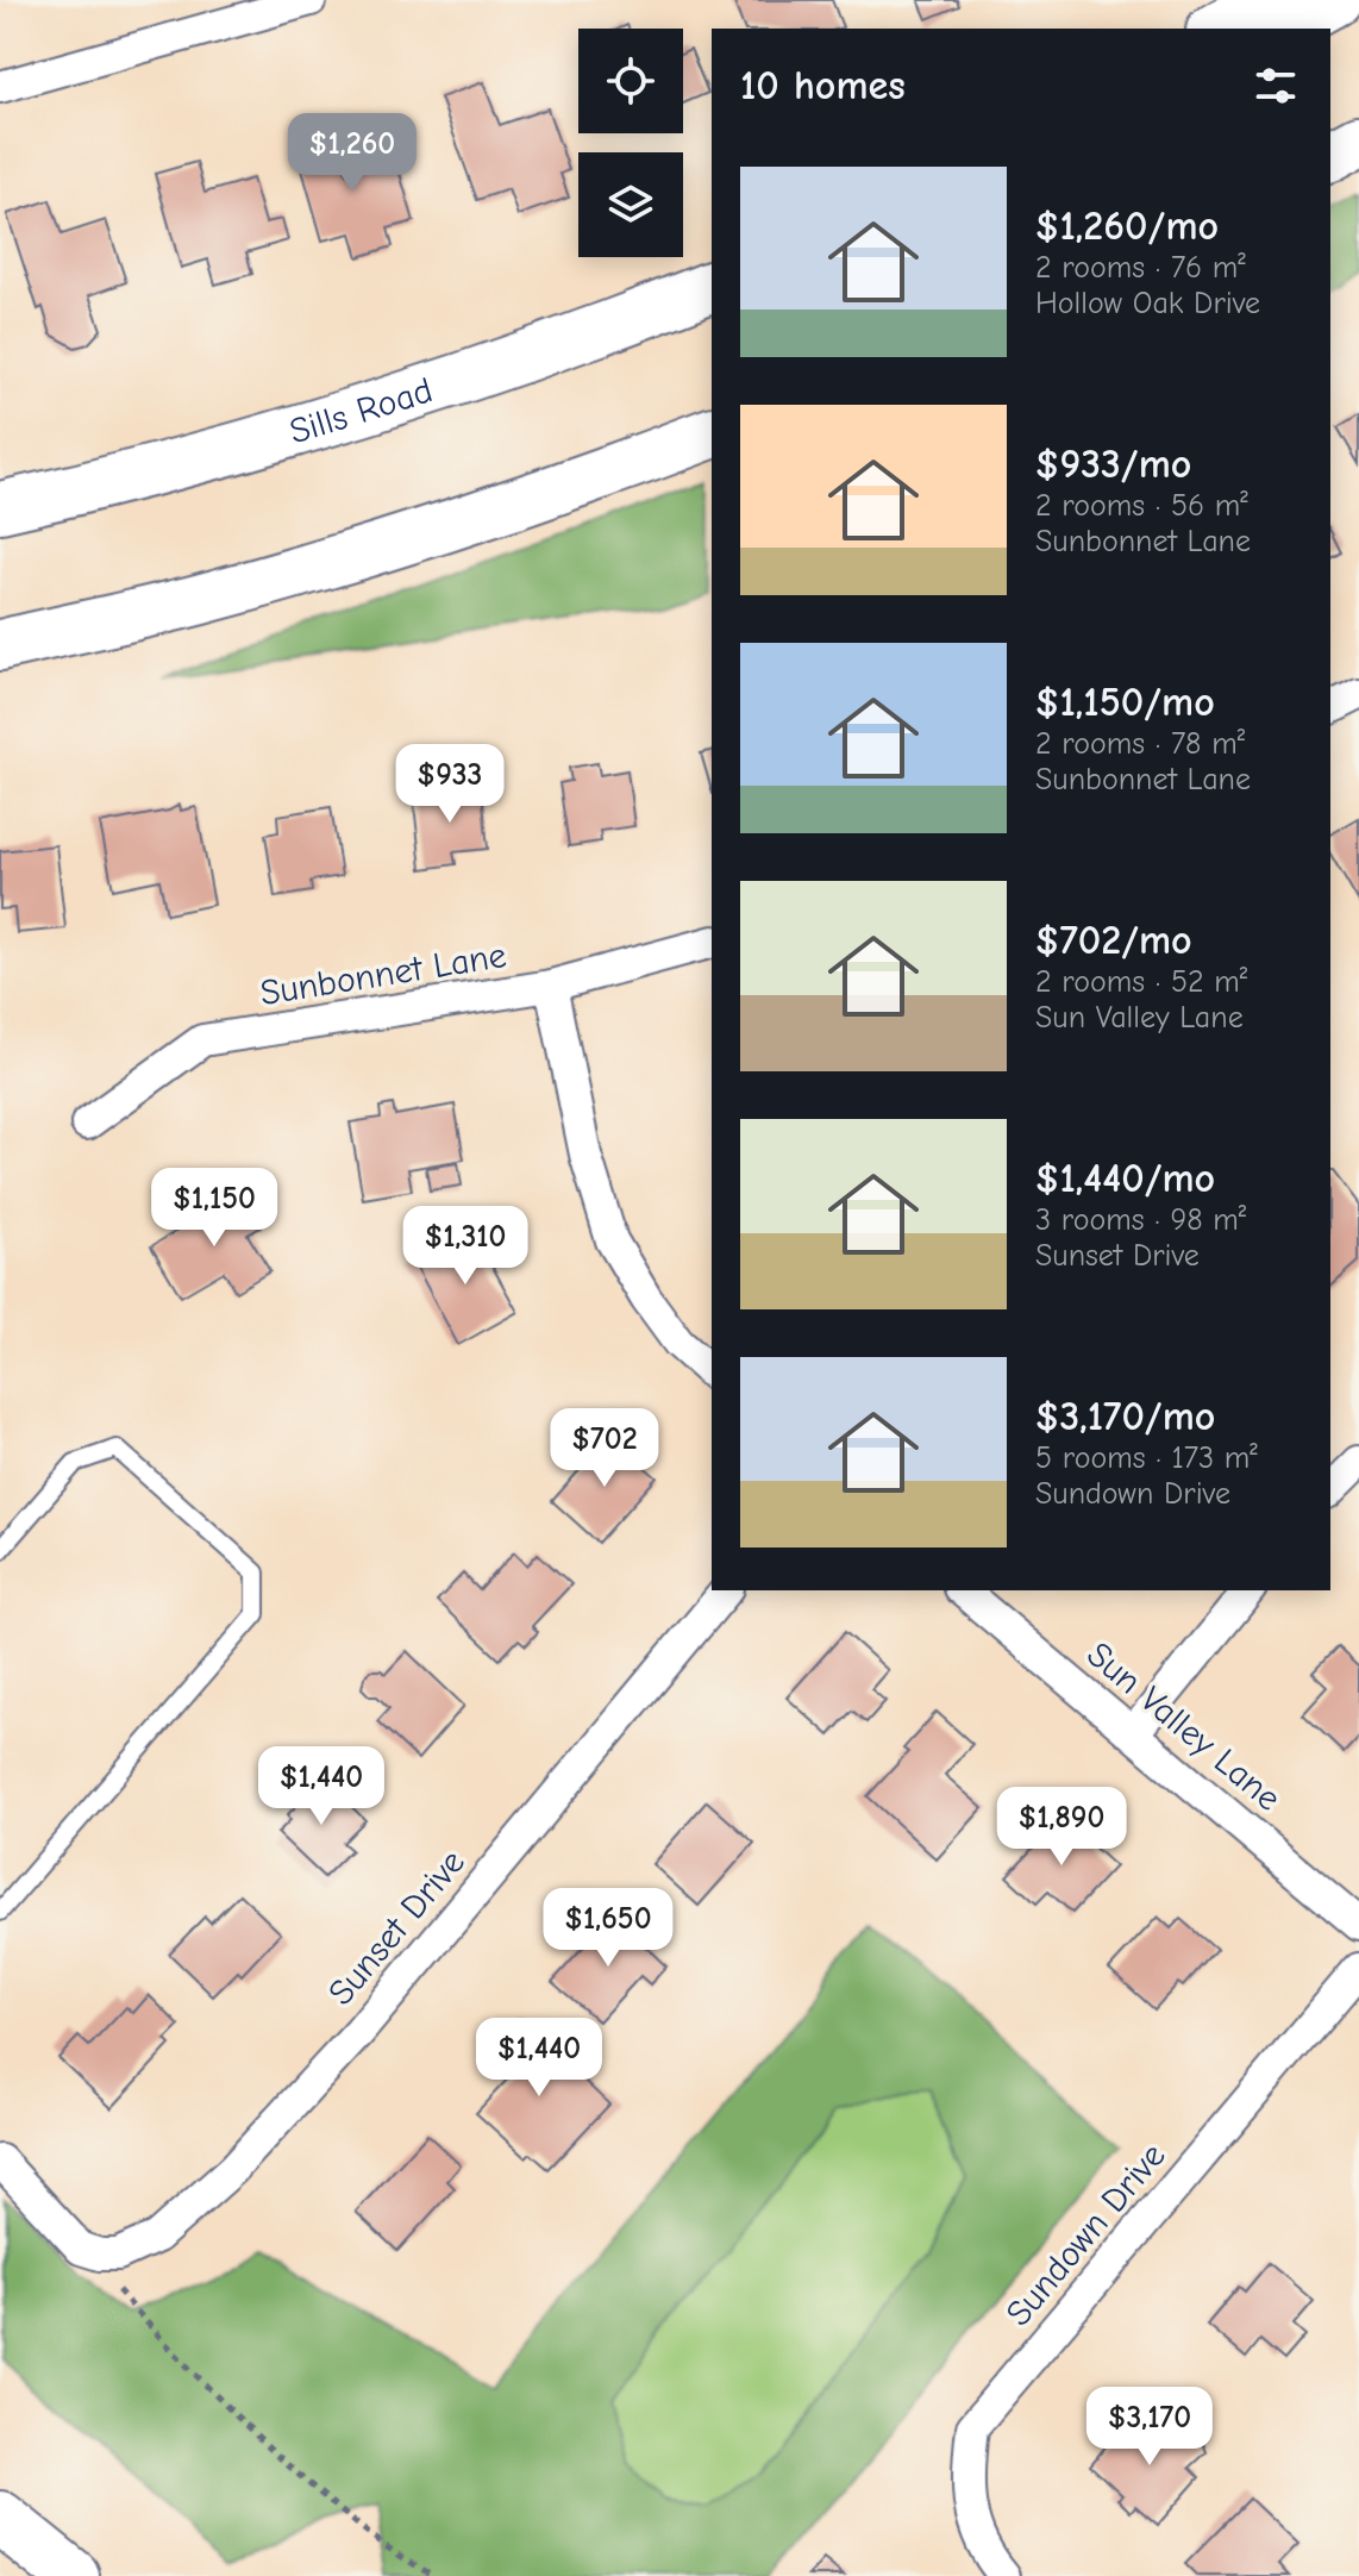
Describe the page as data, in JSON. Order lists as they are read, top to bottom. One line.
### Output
{"streets":{"main road":["Sills Road"],"street":["Sunbonnet Lane","Sun Valley Lane","Sunset Drive","Sundown Drive"]},"page":{"heading":"10 homes","price":["$1,260","$933","$1,150","$1,310","$702","$1,440","$1,890","$1,650","$1,440","$3,170"],"list":[{"name":"$1,260/mo","note":"2 rooms · 76 m² · Hollow Oak Drive"},{"name":"$933/mo","note":"2 rooms · 56 m² · Sunbonnet Lane"},{"name":"$1,150/mo","note":"2 rooms · 78 m² · Sunbonnet Lane"},{"name":"$702/mo","note":"2 rooms · 52 m² · Sun Valley Lane"},{"name":"$1,440/mo","note":"3 rooms · 98 m² · Sunset Drive"},{"name":"$3,170/mo","note":"5 rooms · 173 m² · Sundown Drive"}]}}
